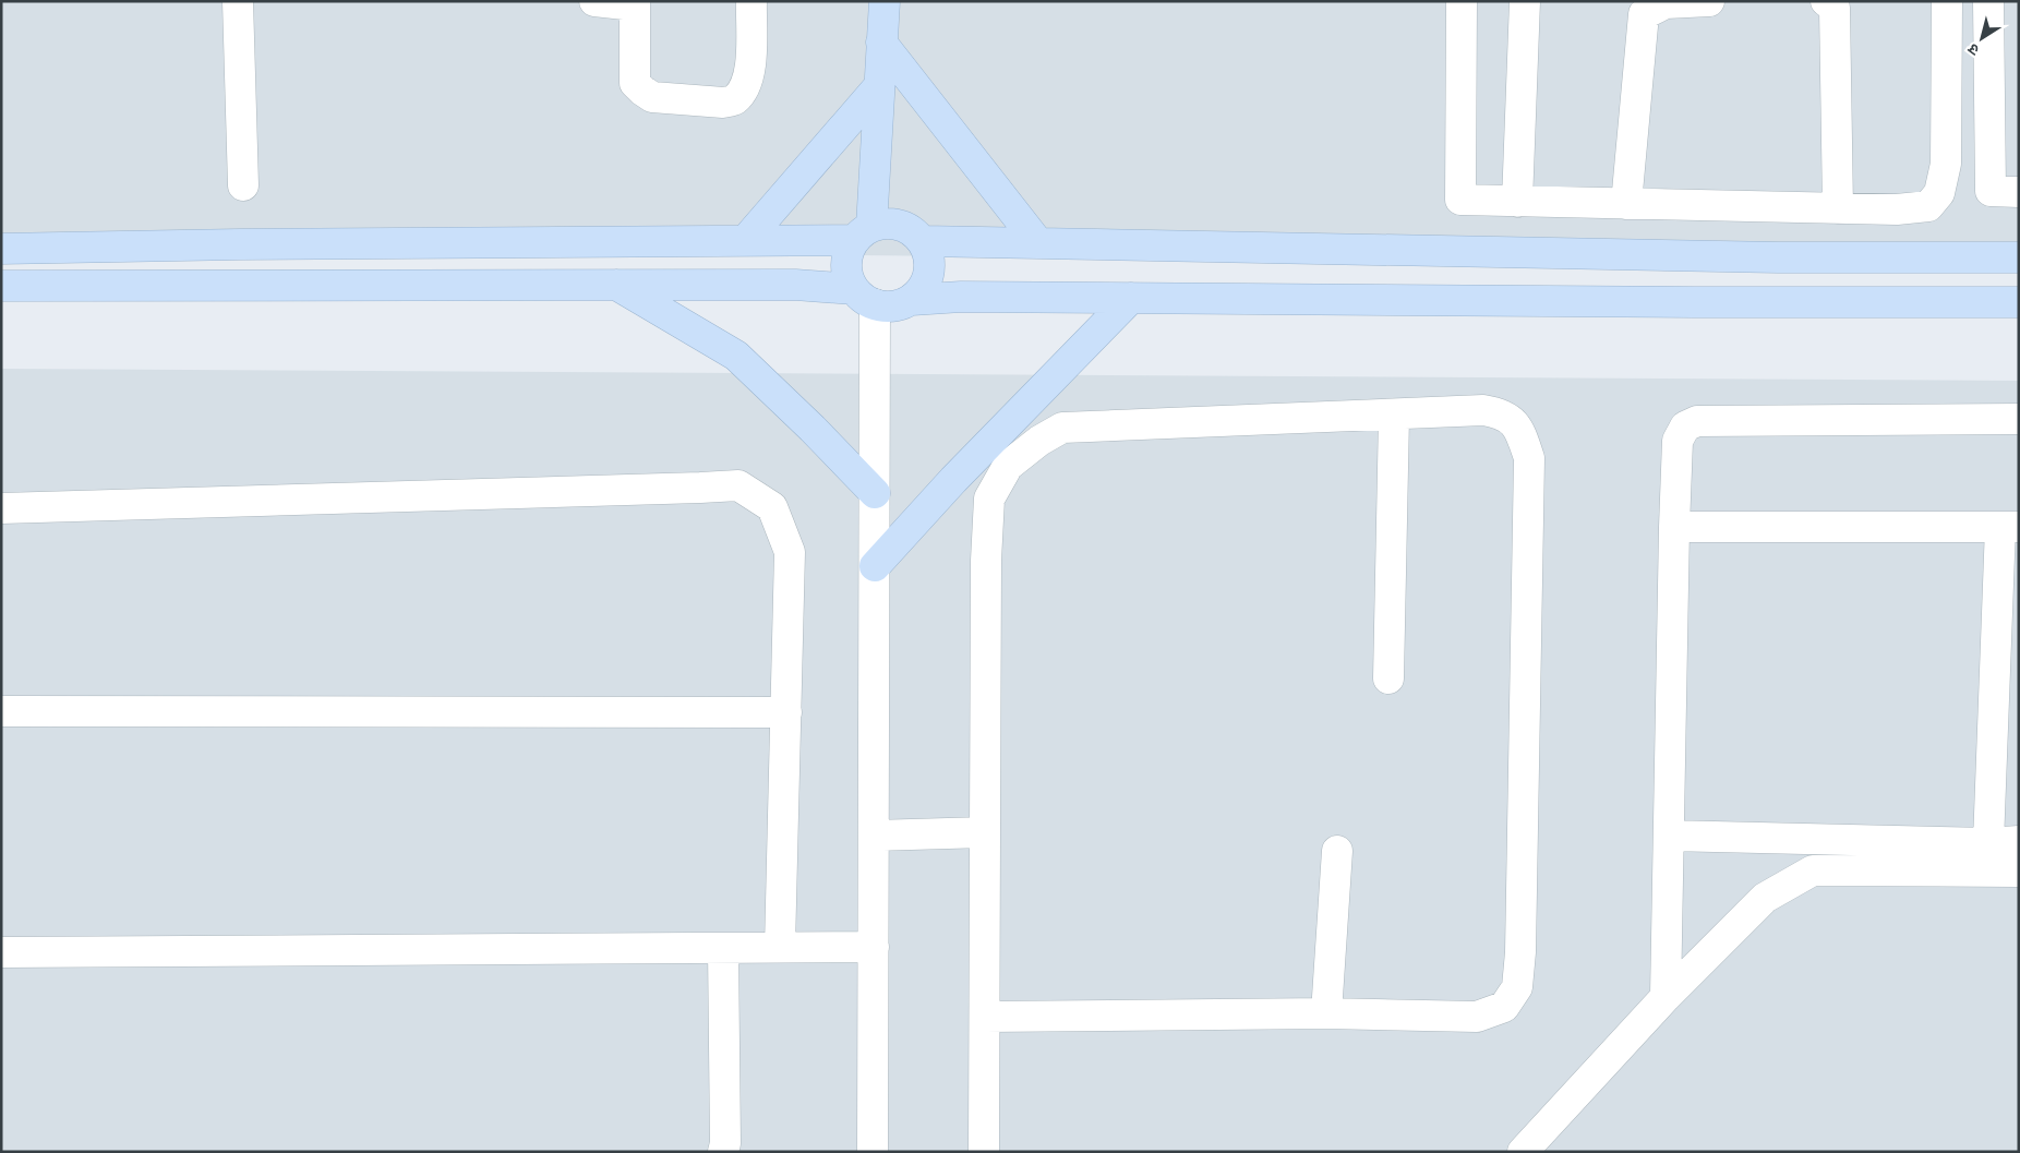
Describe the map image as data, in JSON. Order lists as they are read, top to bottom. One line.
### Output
{"north":"bottom left"}
